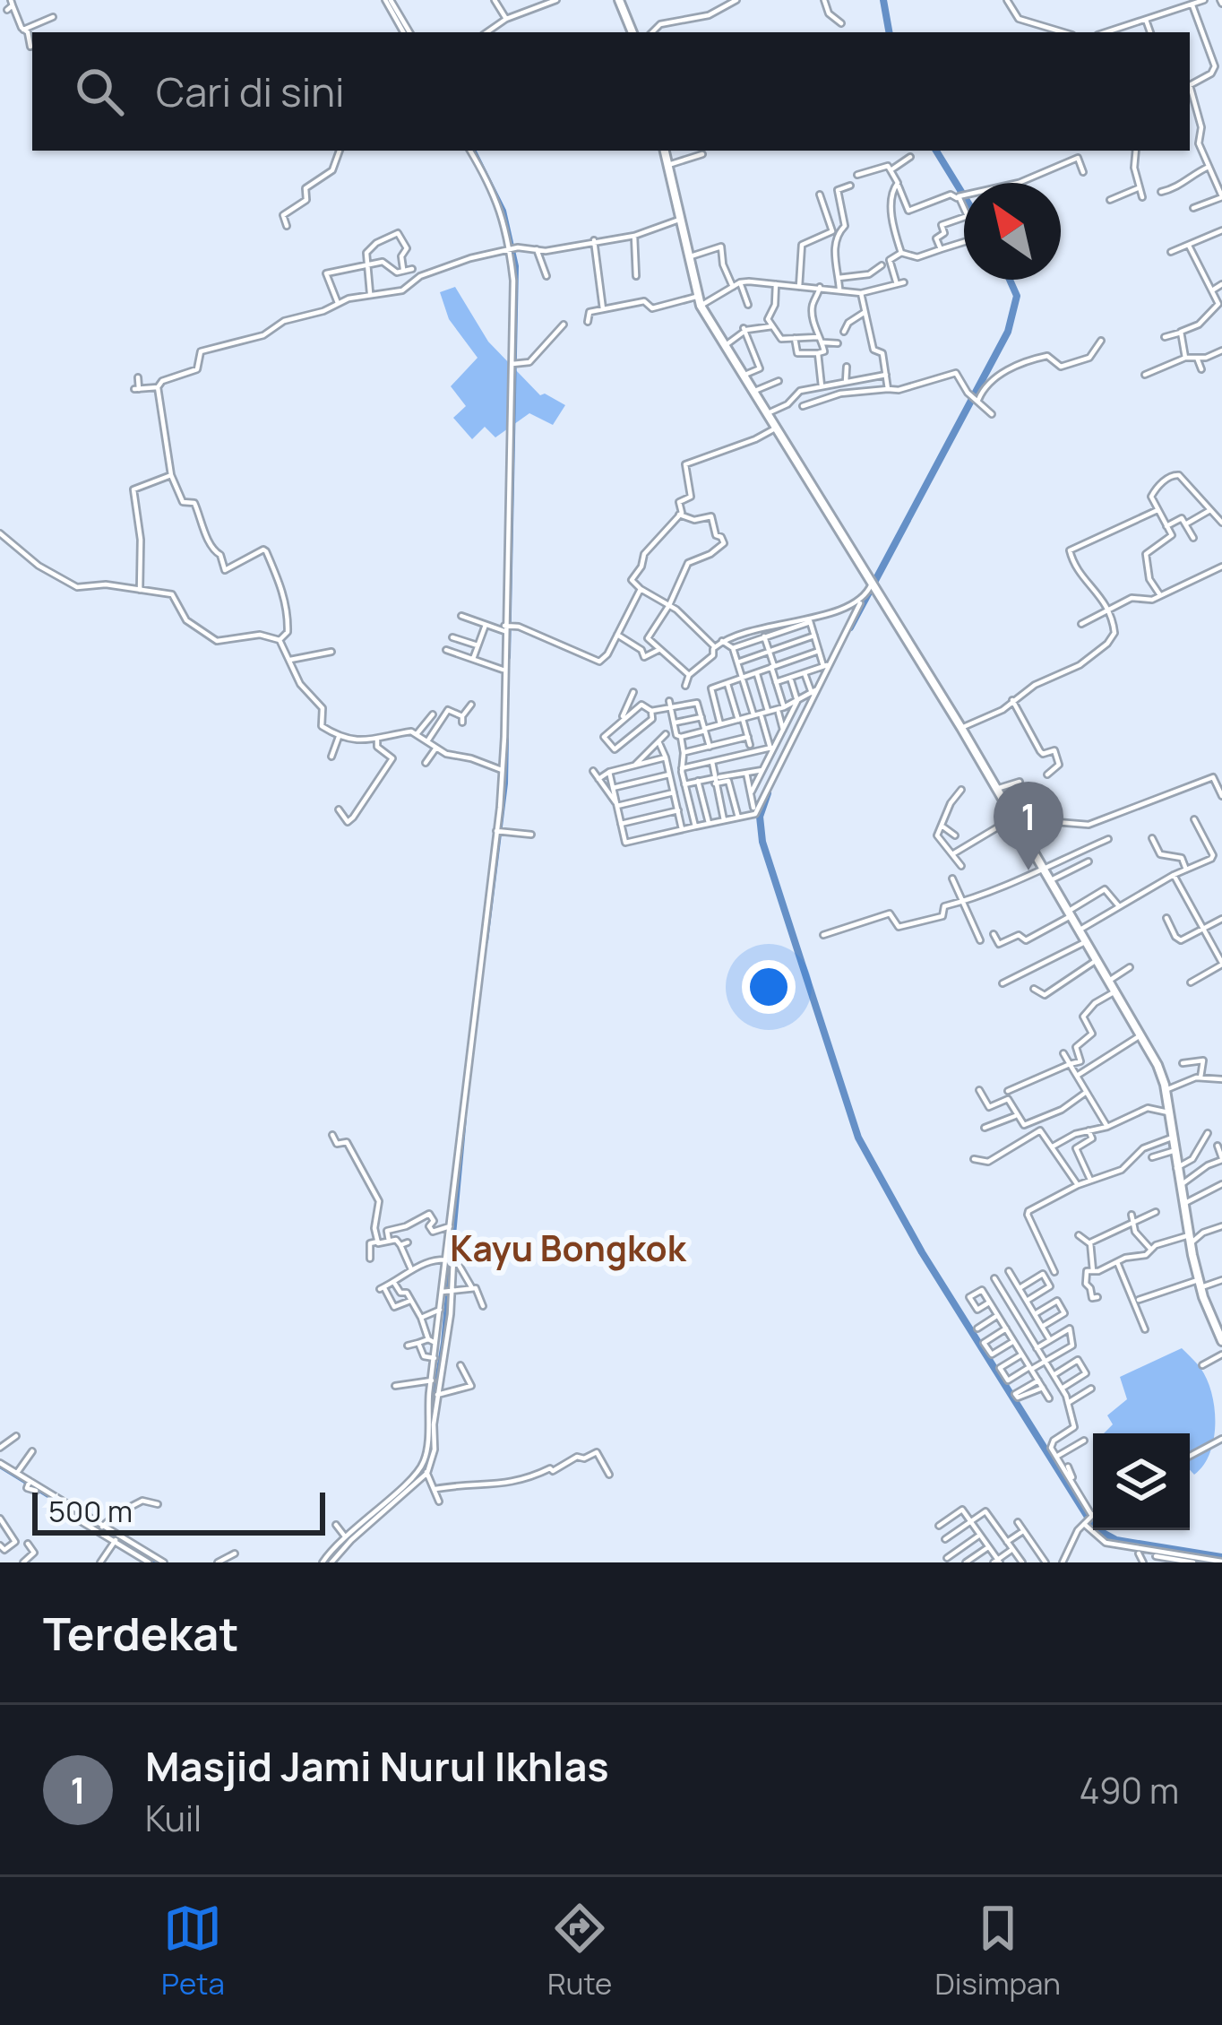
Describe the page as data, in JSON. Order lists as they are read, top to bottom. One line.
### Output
{"districts":["Kayu Bongkok"],"scale_bar":"500 m","north":"top left","page":{"search":"Cari di sini","pins":"1","scale":"500 m","heading":"Terdekat","list":[{"mark":"1","name":"Masjid Jami Nurul Ikhlas","note":"Kuil","value":"490 m"}],"nav":["Peta","Rute","Disimpan"]}}
